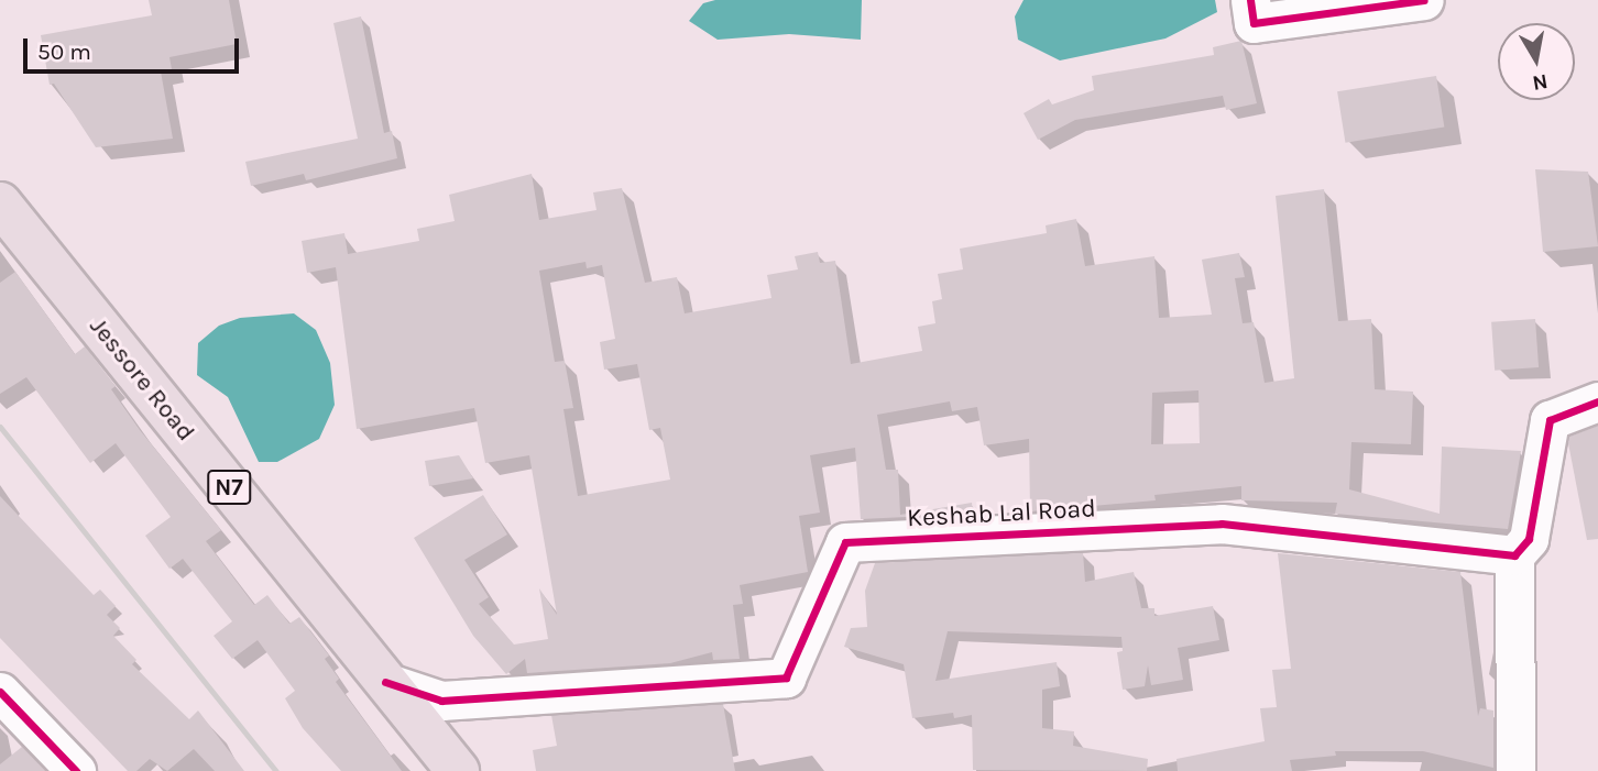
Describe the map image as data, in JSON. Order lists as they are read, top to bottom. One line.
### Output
{"streets":{"highway":["Jessore Road","N7"],"street":["Keshab Lal Road"]},"crossings":[["Jessore Road","Keshab Lal Road"]],"scale_bar":"50 m","north":"bottom"}
